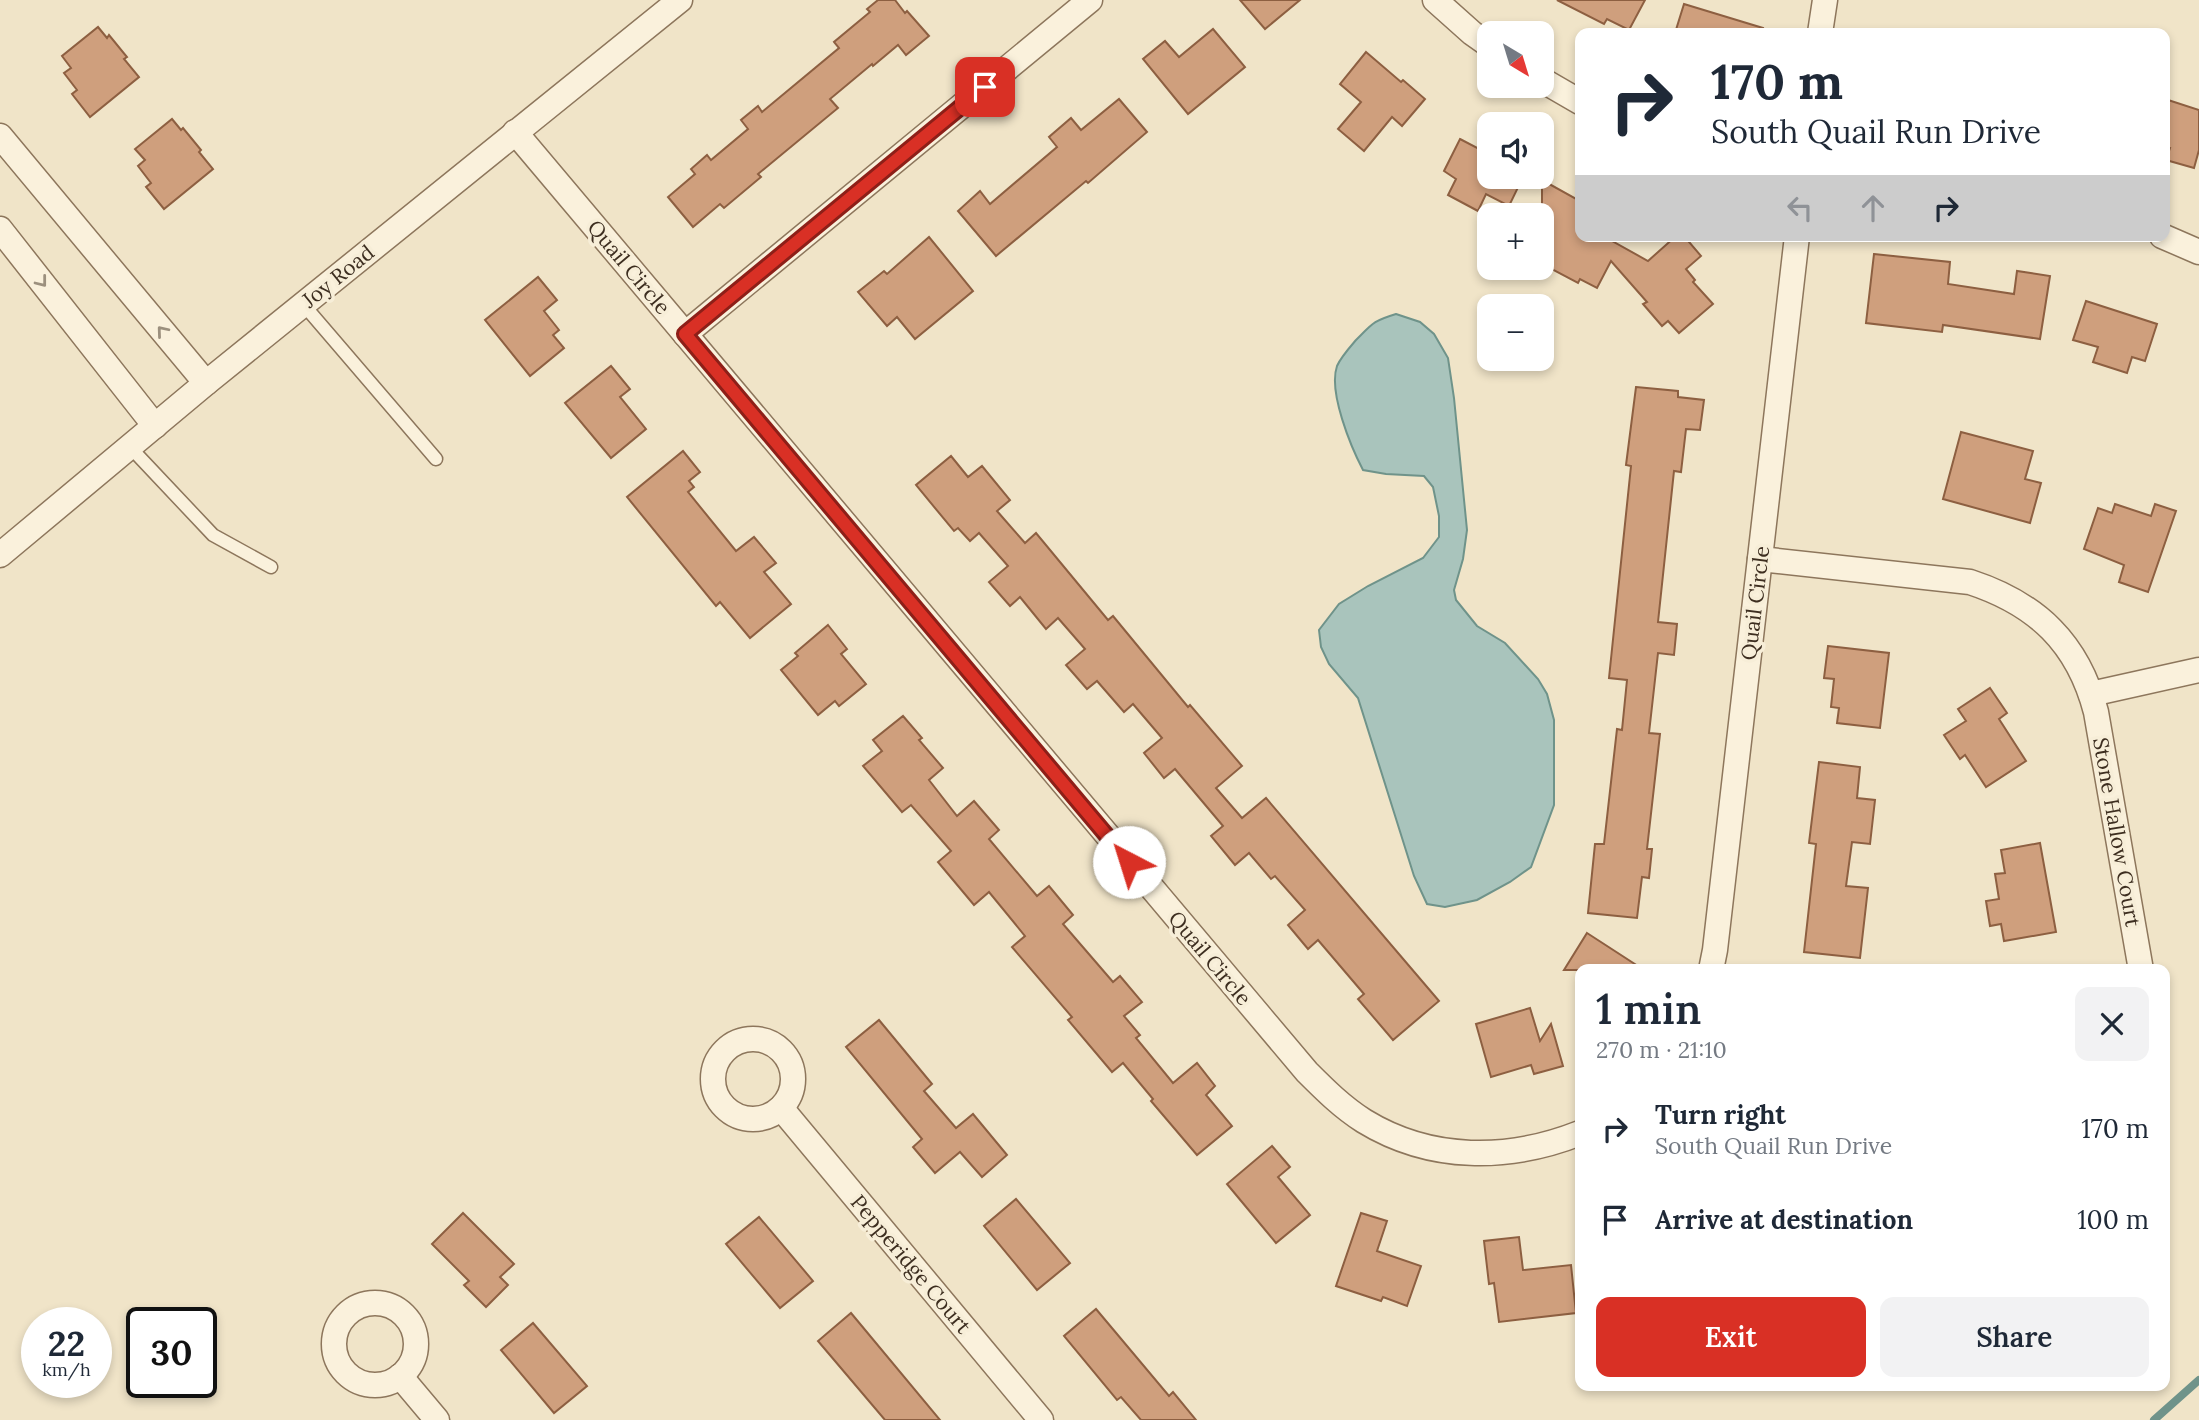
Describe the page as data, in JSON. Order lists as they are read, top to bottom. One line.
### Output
{"streets":{"street":["Quail Circle","Joy Road","Stone Hallow Court","Pepperidge Court"]},"crossings":[["Quail Circle","Joy Road"],["Quail Circle","Stone Hallow Court"]],"north":"bottom right","page":{"map_buttons":["+","−"],"turn":["170 m","South Quail Run Drive"],"heading":["1 min","270 m · 21:10"],"list":[{"name":"Turn right","note":"South Quail Run Drive","value":"170 m"},{"name":"Arrive at destination","value":"100 m"}],"buttons":["Exit","Share"],"speed":"22 km/h","limit":"30"}}
